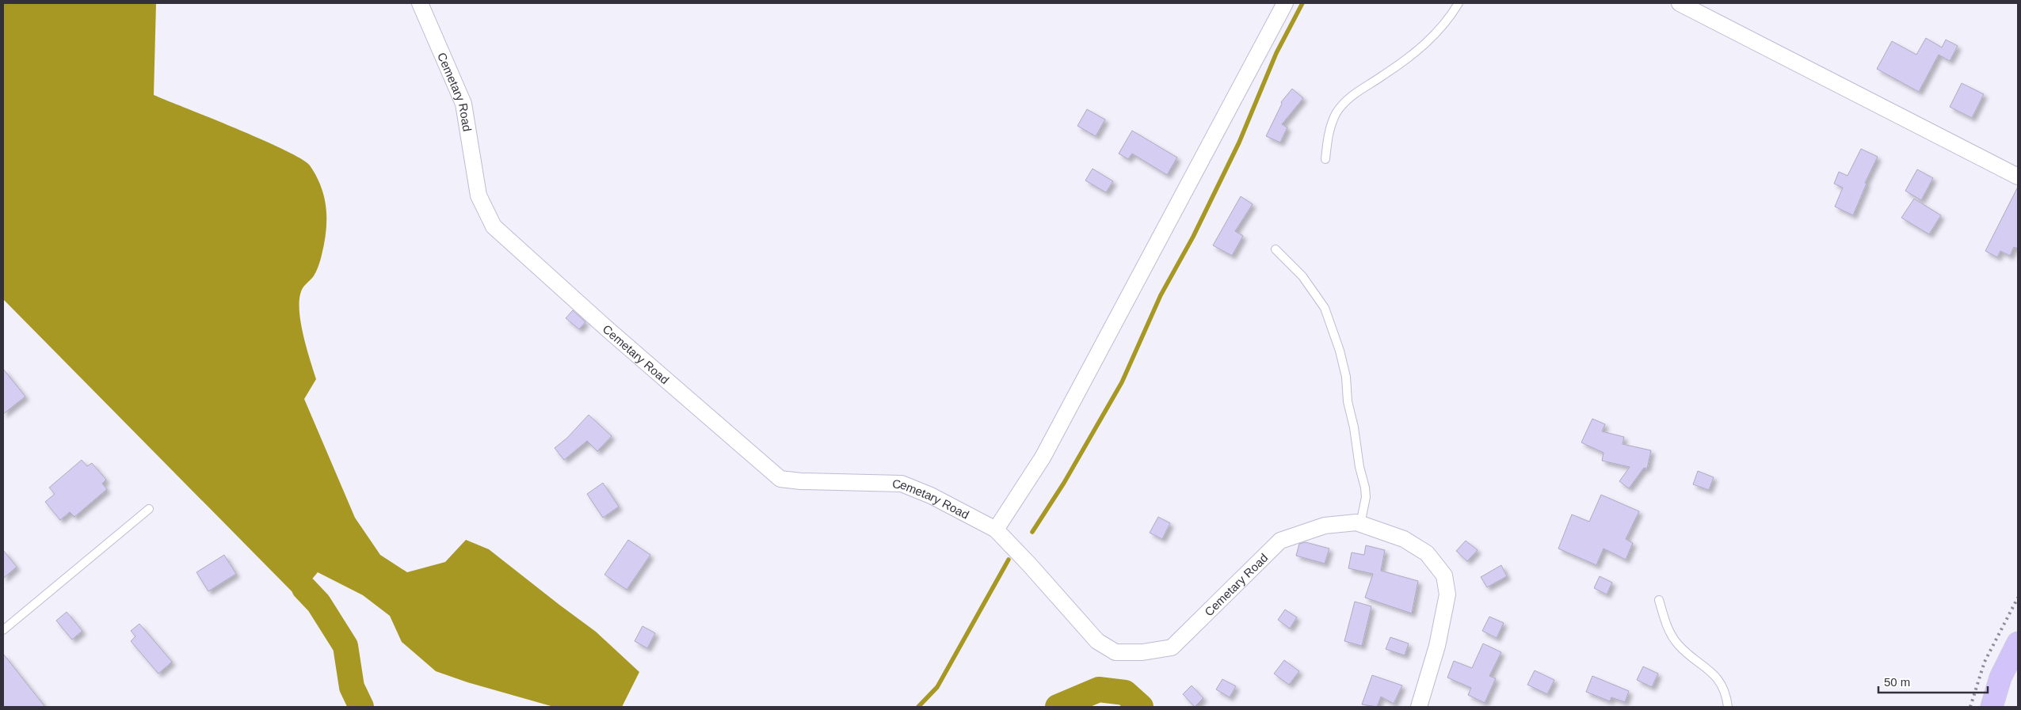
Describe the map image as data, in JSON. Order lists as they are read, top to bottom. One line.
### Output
{"streets":{"street":["Cemetary Road"]},"scale_bar":"50 m"}
